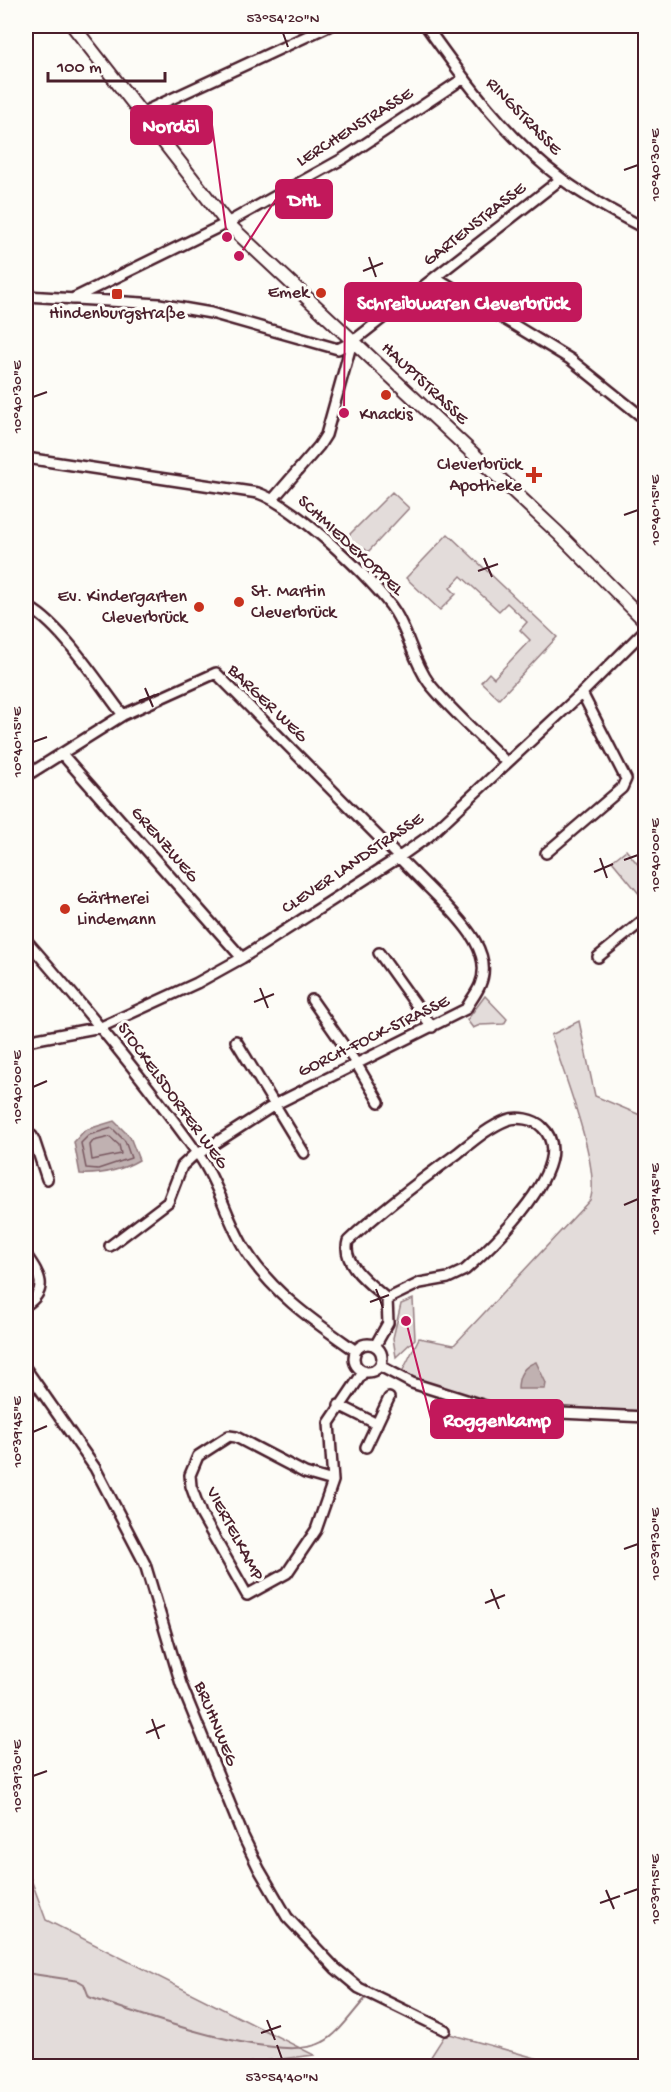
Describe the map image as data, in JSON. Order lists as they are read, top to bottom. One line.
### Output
{"streets":{"main road":["HAUPTSTRASSE"],"street":["RINGSTRASSE","LERCHENSTRASSE","GARTENSTRASSE","SCHMIEDEKOPPEL","BARGER WEG","GRENZWEG","CLEVER LANDSTRASSE","GORCH-FOCK-STRASSE","STOCKELSDORFER WEG","VIERTELKAMP","BRUHNWEG"]},"crossings":[["RINGSTRASSE","LERCHENSTRASSE"],["RINGSTRASSE","GARTENSTRASSE"],["LERCHENSTRASSE","HAUPTSTRASSE"],["GARTENSTRASSE","HAUPTSTRASSE"],["SCHMIEDEKOPPEL","CLEVER LANDSTRASSE"],["BARGER WEG","GRENZWEG"],["BARGER WEG","CLEVER LANDSTRASSE"],["BARGER WEG","GORCH-FOCK-STRASSE"],["GRENZWEG","CLEVER LANDSTRASSE"],["CLEVER LANDSTRASSE","GORCH-FOCK-STRASSE"],["CLEVER LANDSTRASSE","STOCKELSDORFER WEG"],["GORCH-FOCK-STRASSE","STOCKELSDORFER WEG"],["STOCKELSDORFER WEG","VIERTELKAMP"]],"places":{"other":["Nordöl","DHL","Emek","Knackis","Schreibwaren Cleverbrück","St. Martin Cleverbrück","Ev. Kindergarten Cleverbrück","Gärtnerei Lindemann","Roggenkamp"],"transit":["Hindenburgstraße"],"health":["Cleverbrück Apotheke"]},"scale_bar":"100 m","coordinates":["53°54'20\"N","10°40'30\"E","10°40'15\"E","10°40'00\"E","10°39'45\"E","10°39'30\"E","10°39'15\"E","53°54'40\"N"]}
